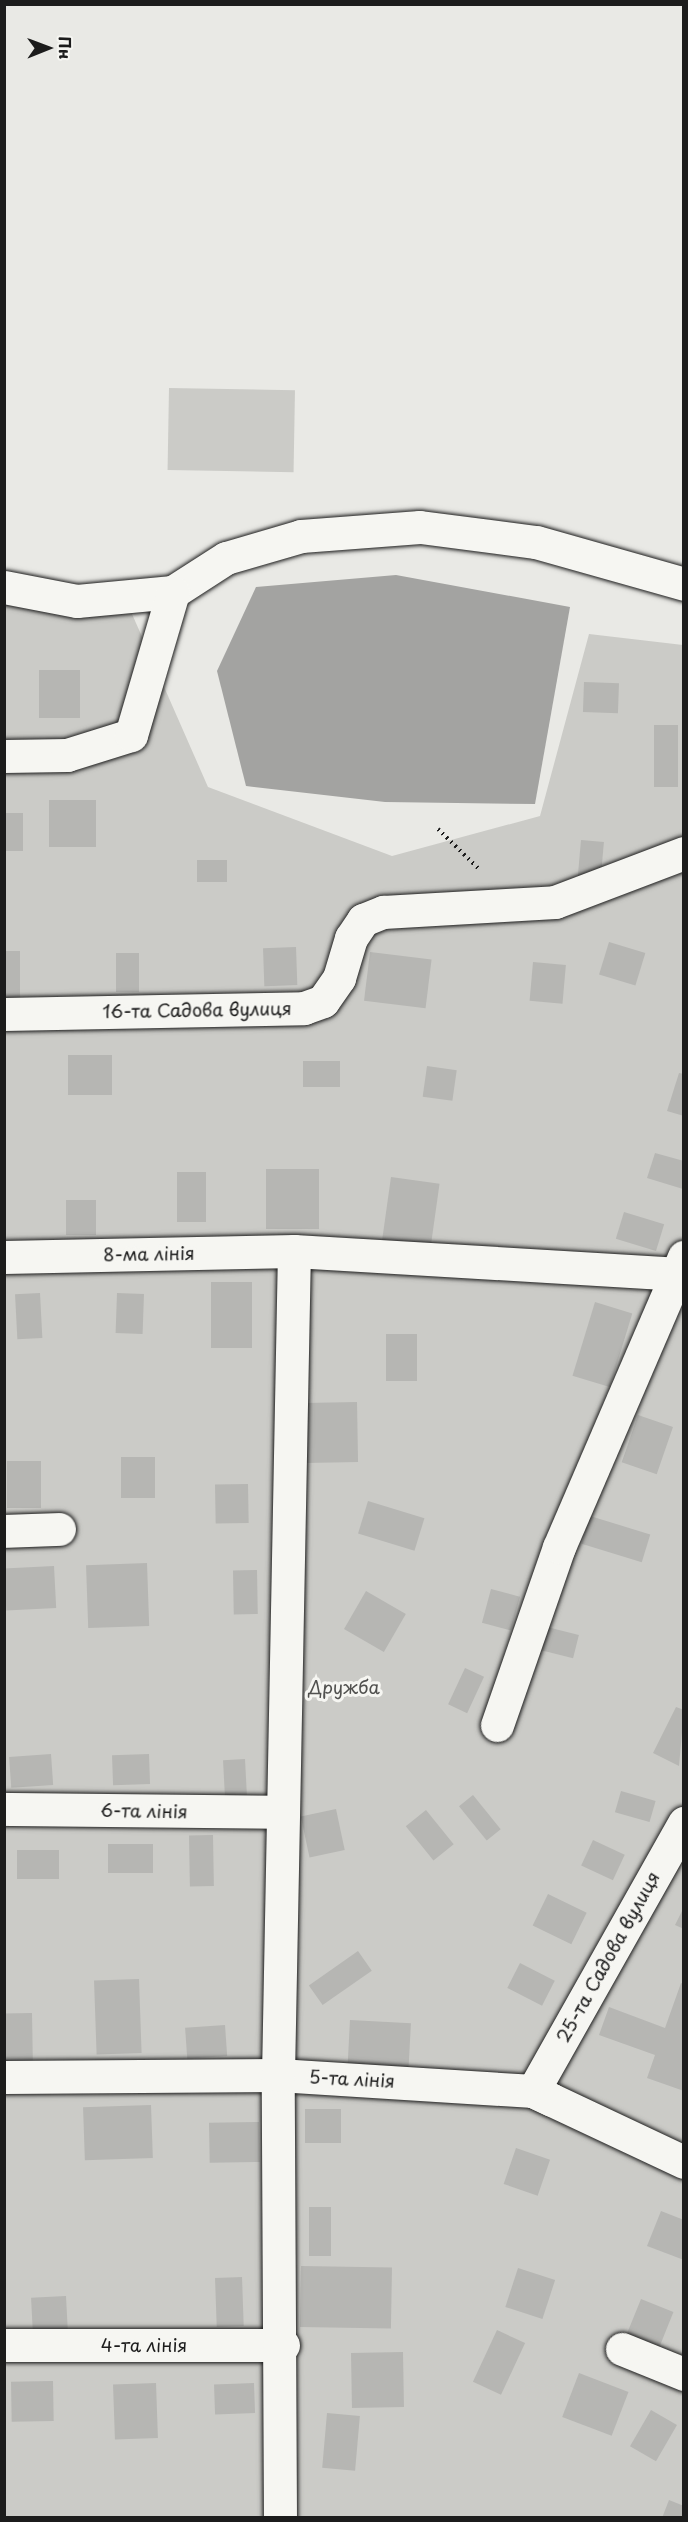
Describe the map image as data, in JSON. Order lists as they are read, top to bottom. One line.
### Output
{"streets":{"street":["16-та Садова вулиця","8-ма лінія","6-та лінія","25-та Садова вулиця","5-та лінія","4-та лінія"]},"crossings":[["25-та Садова вулиця","5-та лінія"]],"parks":["Дружба"],"north":"right"}
